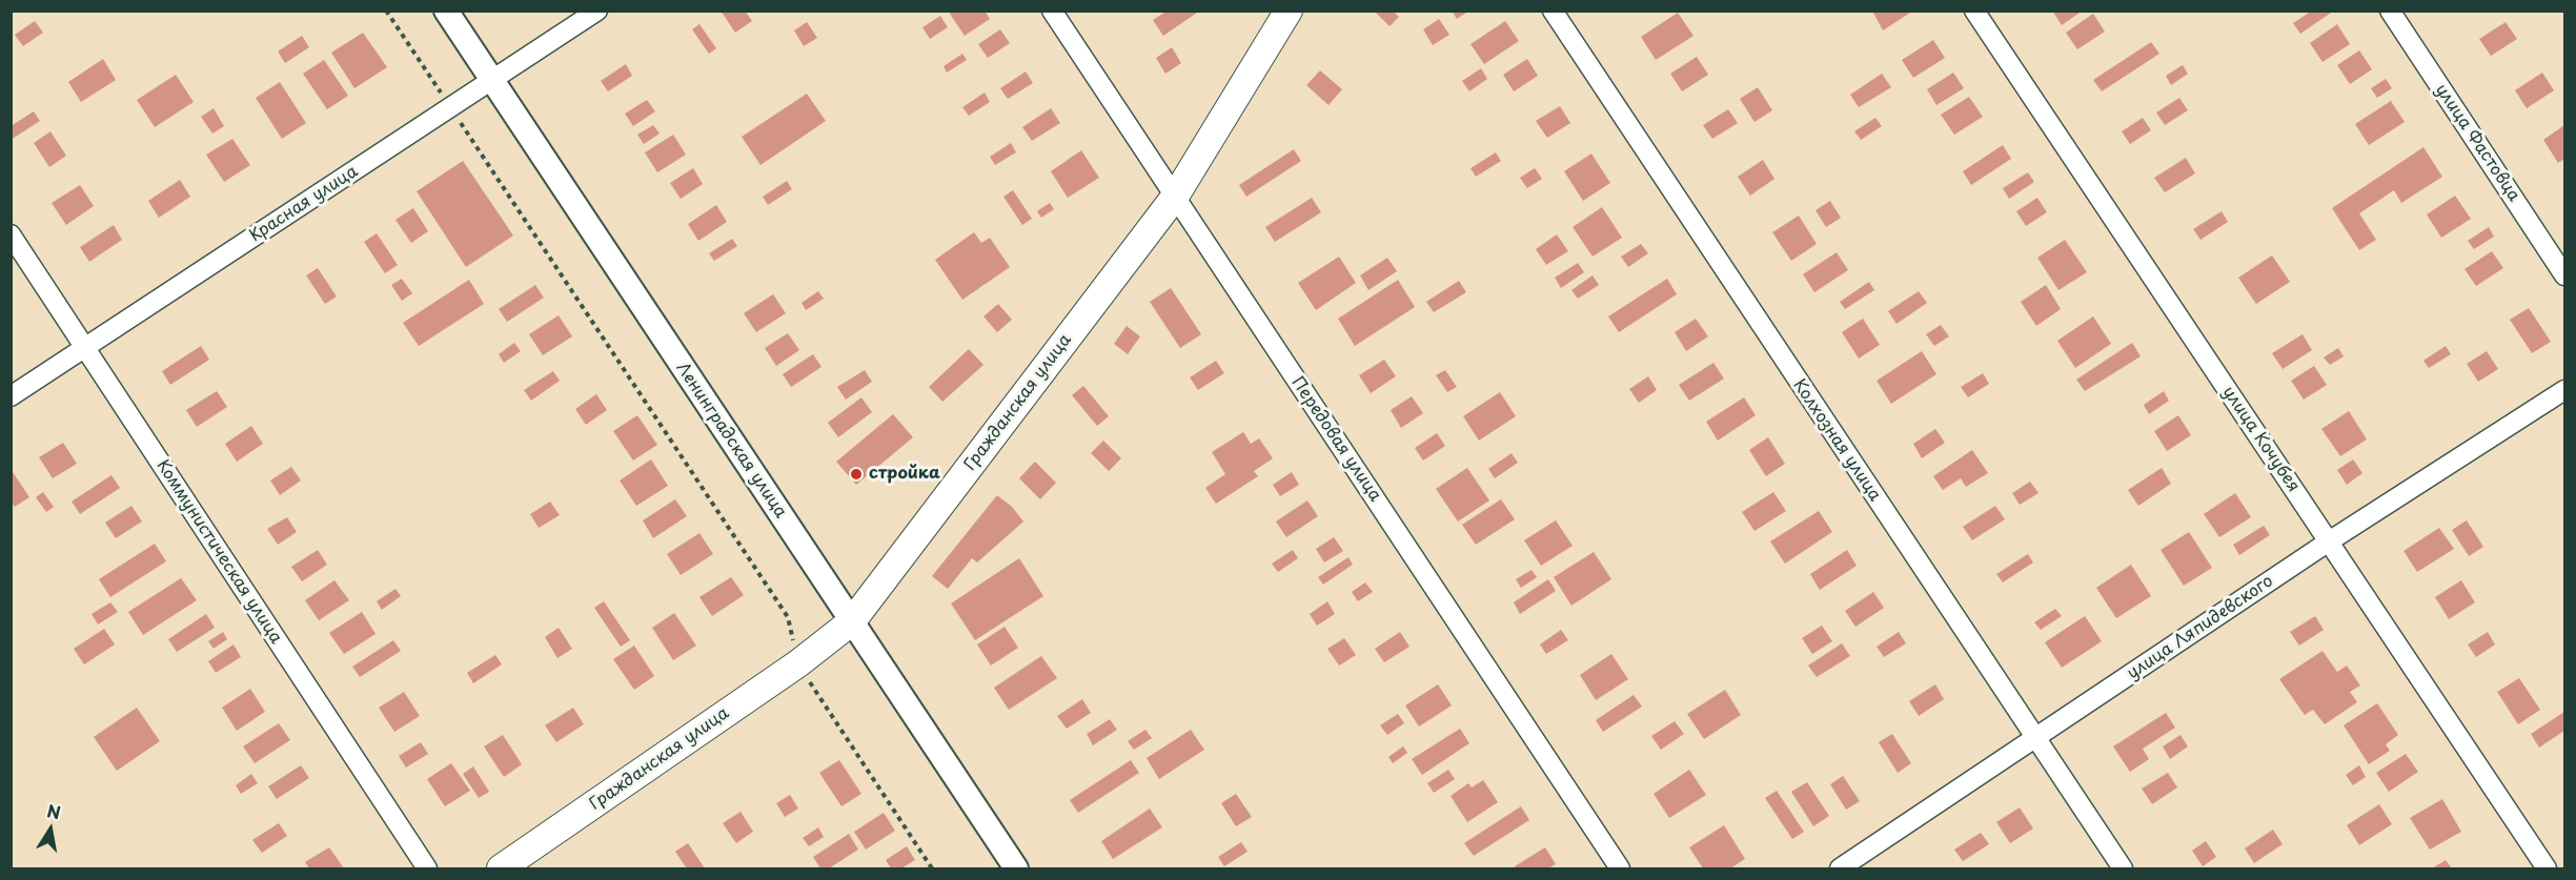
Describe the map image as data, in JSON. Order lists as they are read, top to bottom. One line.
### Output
{"streets":{"main road":["Гражданская улица"],"street":["улица Фастовца","Красная улица","Передовая улица","улица Кочубея","Ленинградская улица","Колхозная улица","Коммунистическая улица","улица Ляпидевского"]},"crossings":[["Красная улица","Ленинградская улица"],["Красная улица","Коммунистическая улица"],["Гражданская улица","Передовая улица"],["Гражданская улица","Ленинградская улица"],["улица Кочубея","улица Ляпидевского"],["Колхозная улица","улица Ляпидевского"]],"places":["стройка"],"north":"top"}
